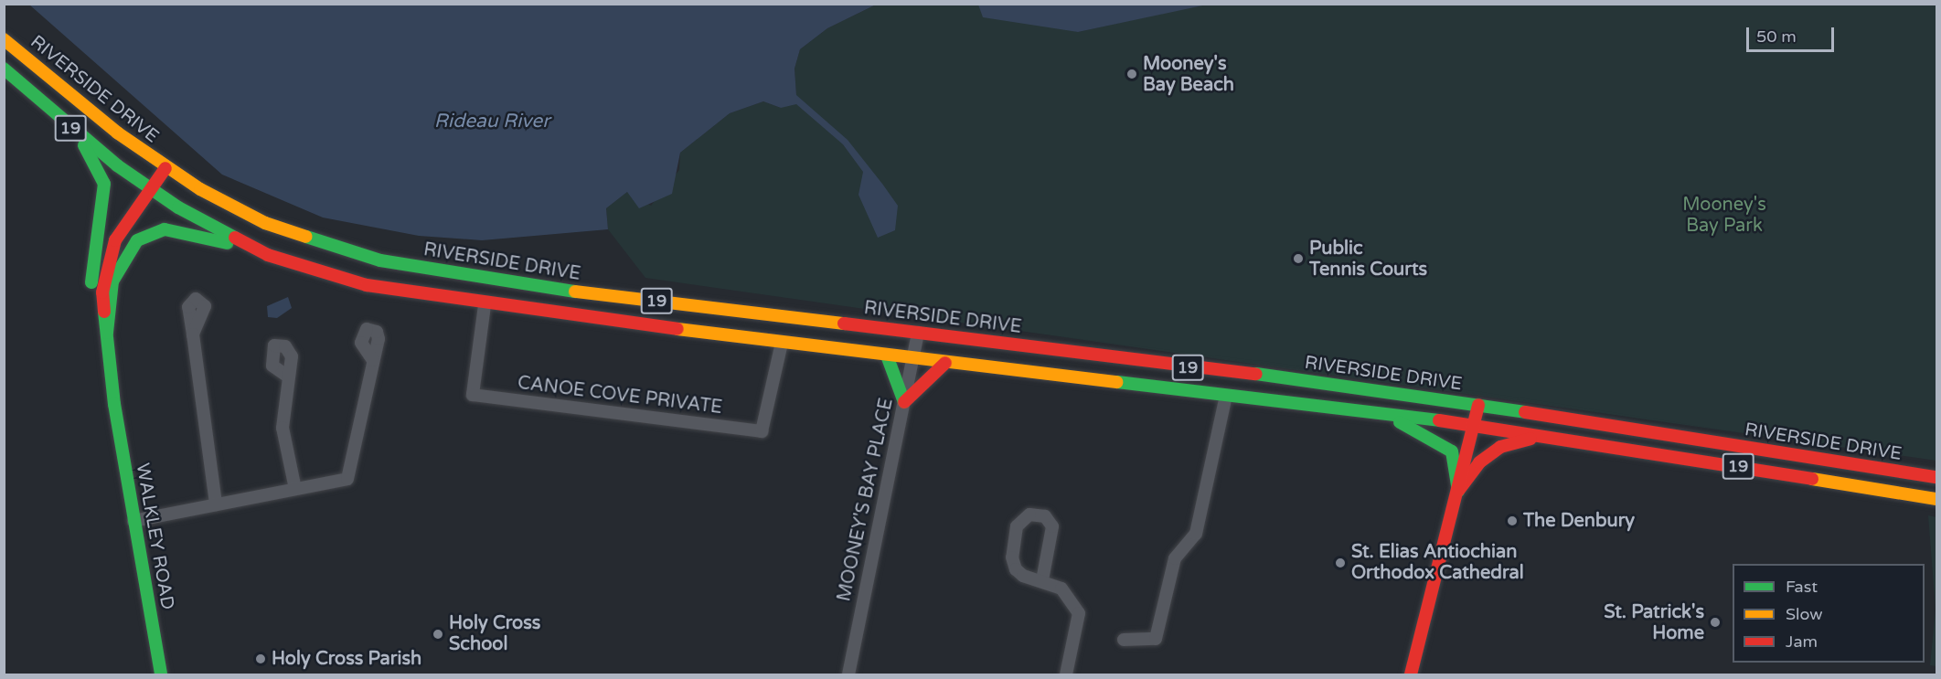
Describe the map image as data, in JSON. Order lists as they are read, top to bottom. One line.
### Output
{"streets":{"main road":["RIVERSIDE DRIVE","19","WALKLEY ROAD"],"street":["CANOE COVE PRIVATE","MOONEY'S BAY PLACE"]},"crossings":[["RIVERSIDE DRIVE","CANOE COVE PRIVATE"],["RIVERSIDE DRIVE","MOONEY'S BAY PLACE"],["RIVERSIDE DRIVE","WALKLEY ROAD"]],"water":["Rideau River"],"parks":["Mooney's Bay Park"],"places":["Mooney's Bay Beach","Public Tennis Courts","The Denbury","St. Elias Antiochian Orthodox Cathedral","St. Patrick's Home","Holy Cross School","Holy Cross Parish"],"legend":["Fast","Slow","Jam"],"scale_bar":"50 m"}
